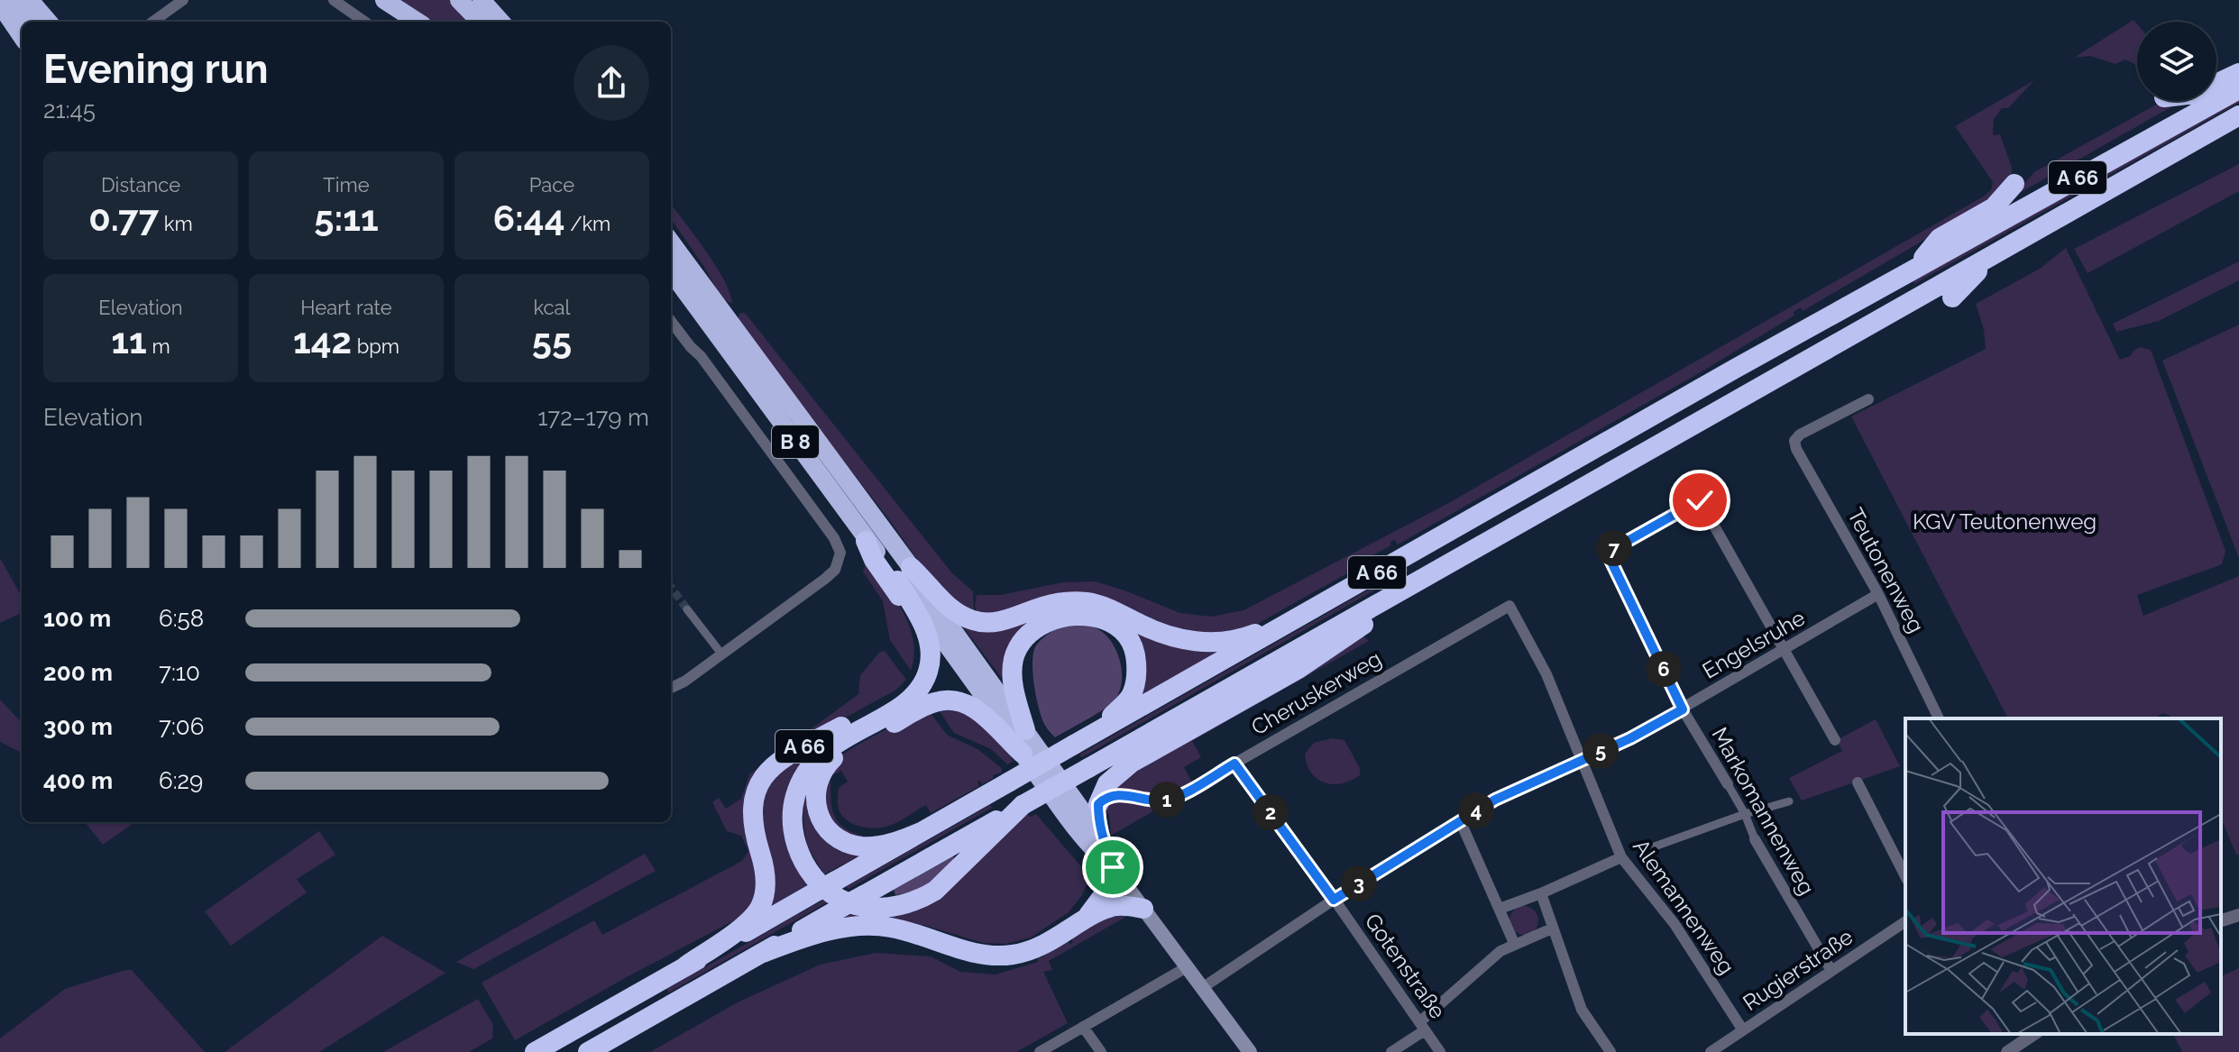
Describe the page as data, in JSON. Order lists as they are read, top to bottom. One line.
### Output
{"streets":{"highway":["A 66","B 8"],"street":["Teutonenweg","Engelsruhe","Cheruskerweg","Markomannenweg","Alemannenweg","Gotenstraße","Rugierstraße"]},"crossings":[["A 66","B 8"],["Teutonenweg","Engelsruhe"],["Engelsruhe","Markomannenweg"],["Engelsruhe","Alemannenweg"],["Engelsruhe","Gotenstraße"],["Cheruskerweg","Alemannenweg"],["Cheruskerweg","Gotenstraße"],["Markomannenweg","Rugierstraße"],["Alemannenweg","Rugierstraße"]],"parks":["KGV Teutonenweg"],"page":{"heading":["Evening run","21:45"],"stats":[["Distance","0.77 km"],["Time","5:11"],["Pace","6:44 /km"],["Elevation","11 m"],["Heart rate","142 bpm"],["kcal","55"]],"chart":["Elevation","172–179 m"],"pins":["7","6","5","1","4","2","3"],"list":[{"name":"100 m","note":"6:58"},{"name":"200 m","note":"7:10"},{"name":"300 m","note":"7:06"},{"name":"400 m","note":"6:29"}]}}
